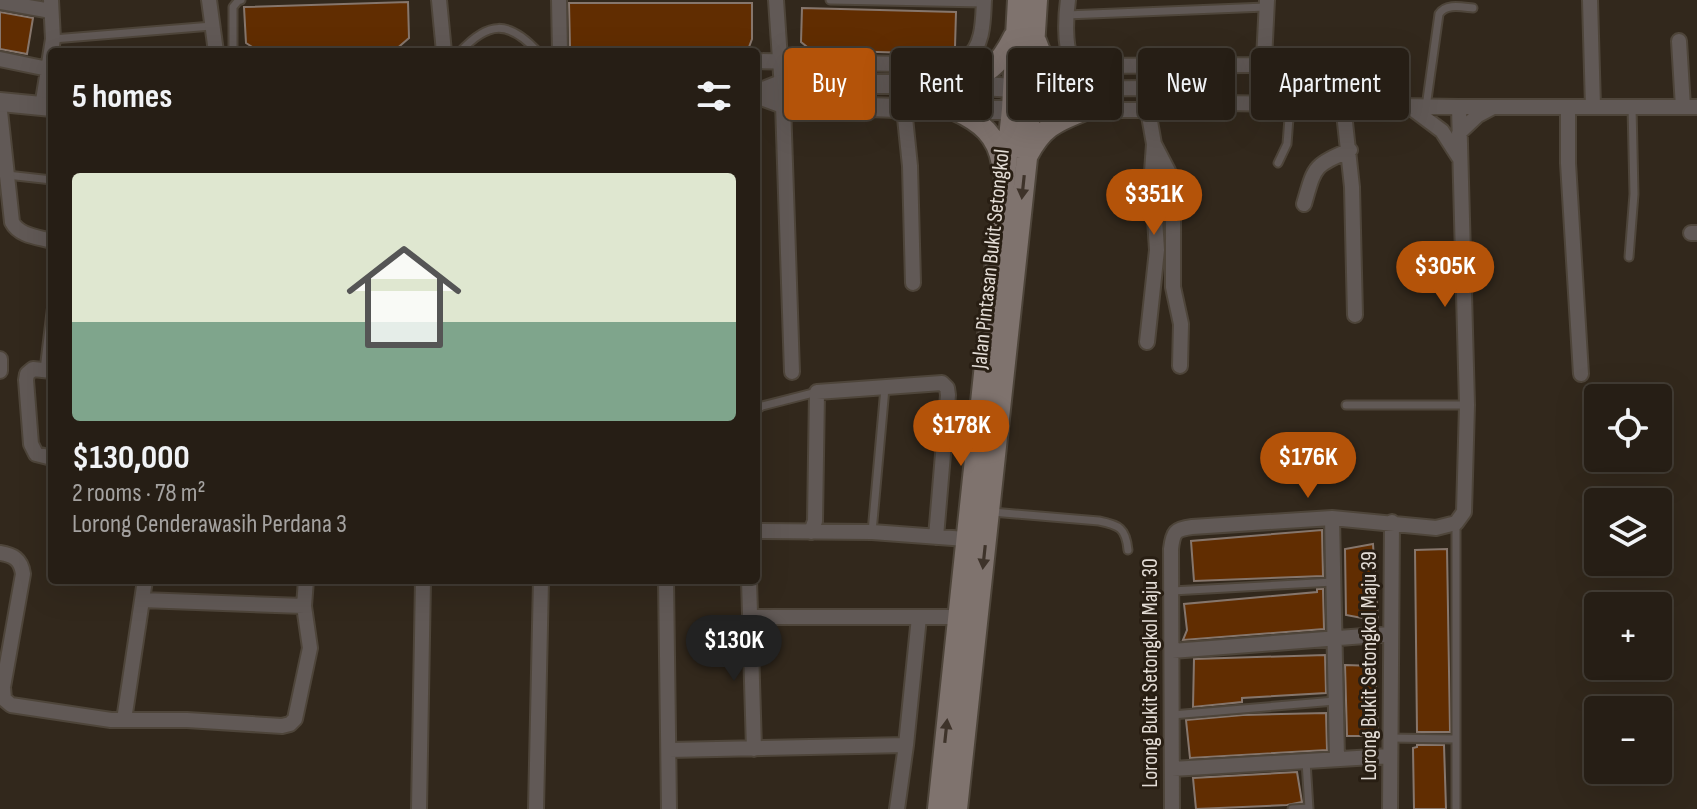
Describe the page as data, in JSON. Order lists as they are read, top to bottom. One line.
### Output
{"streets":{"main road":["Jalan Pintasan Bukit Setongkol"],"street":["Lorong Bukit Setongkol Maju 39","Lorong Bukit Setongkol Maju 30"]},"crossings":[["Lorong Bukit Setongkol Maju 39","Lorong Bukit Setongkol Maju 30"]],"page":{"chip":["Buy","Rent","Filters","New","Apartment"],"heading":"5 homes","list":[{"name":"$130,000","note":"2 rooms · 78 m² · Lorong Cenderawasih Perdana 3"}],"price":["$351K","$305K","$178K","$176K","$130K"],"map_buttons":["+","−"]}}
